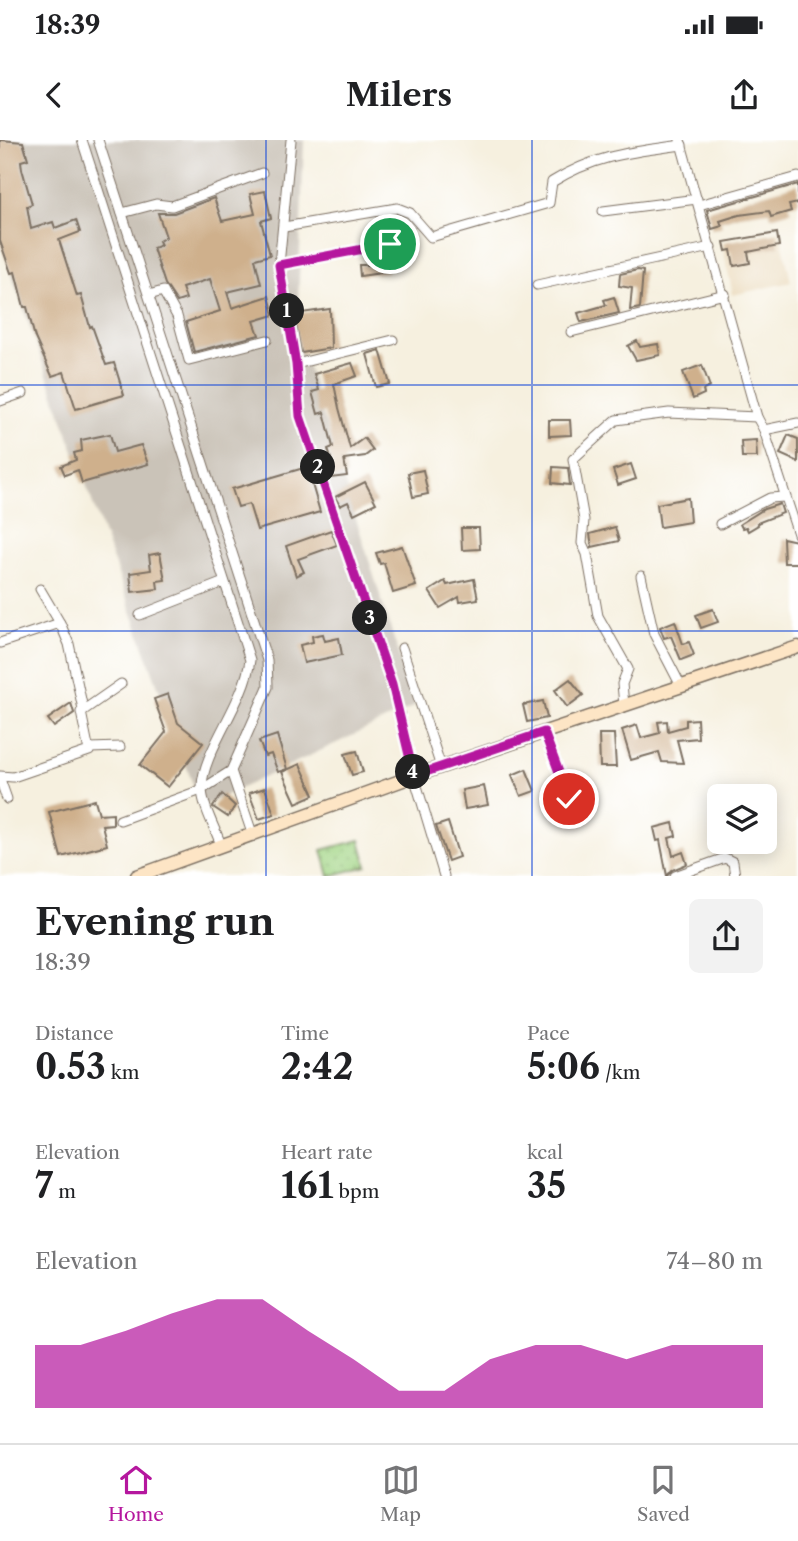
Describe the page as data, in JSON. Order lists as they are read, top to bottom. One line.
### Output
{"page":{"status":"18:39","header":"Milers","pins":["1","2","3","4"],"heading":["Evening run","18:39"],"stats":[["Distance","0.53 km"],["Time","2:42"],["Pace","5:06 /km"],["Elevation","7 m"],["Heart rate","161 bpm"],["kcal","35"]],"chart":["Elevation","74–80 m"],"tabs":["Home","Map","Saved"]}}
